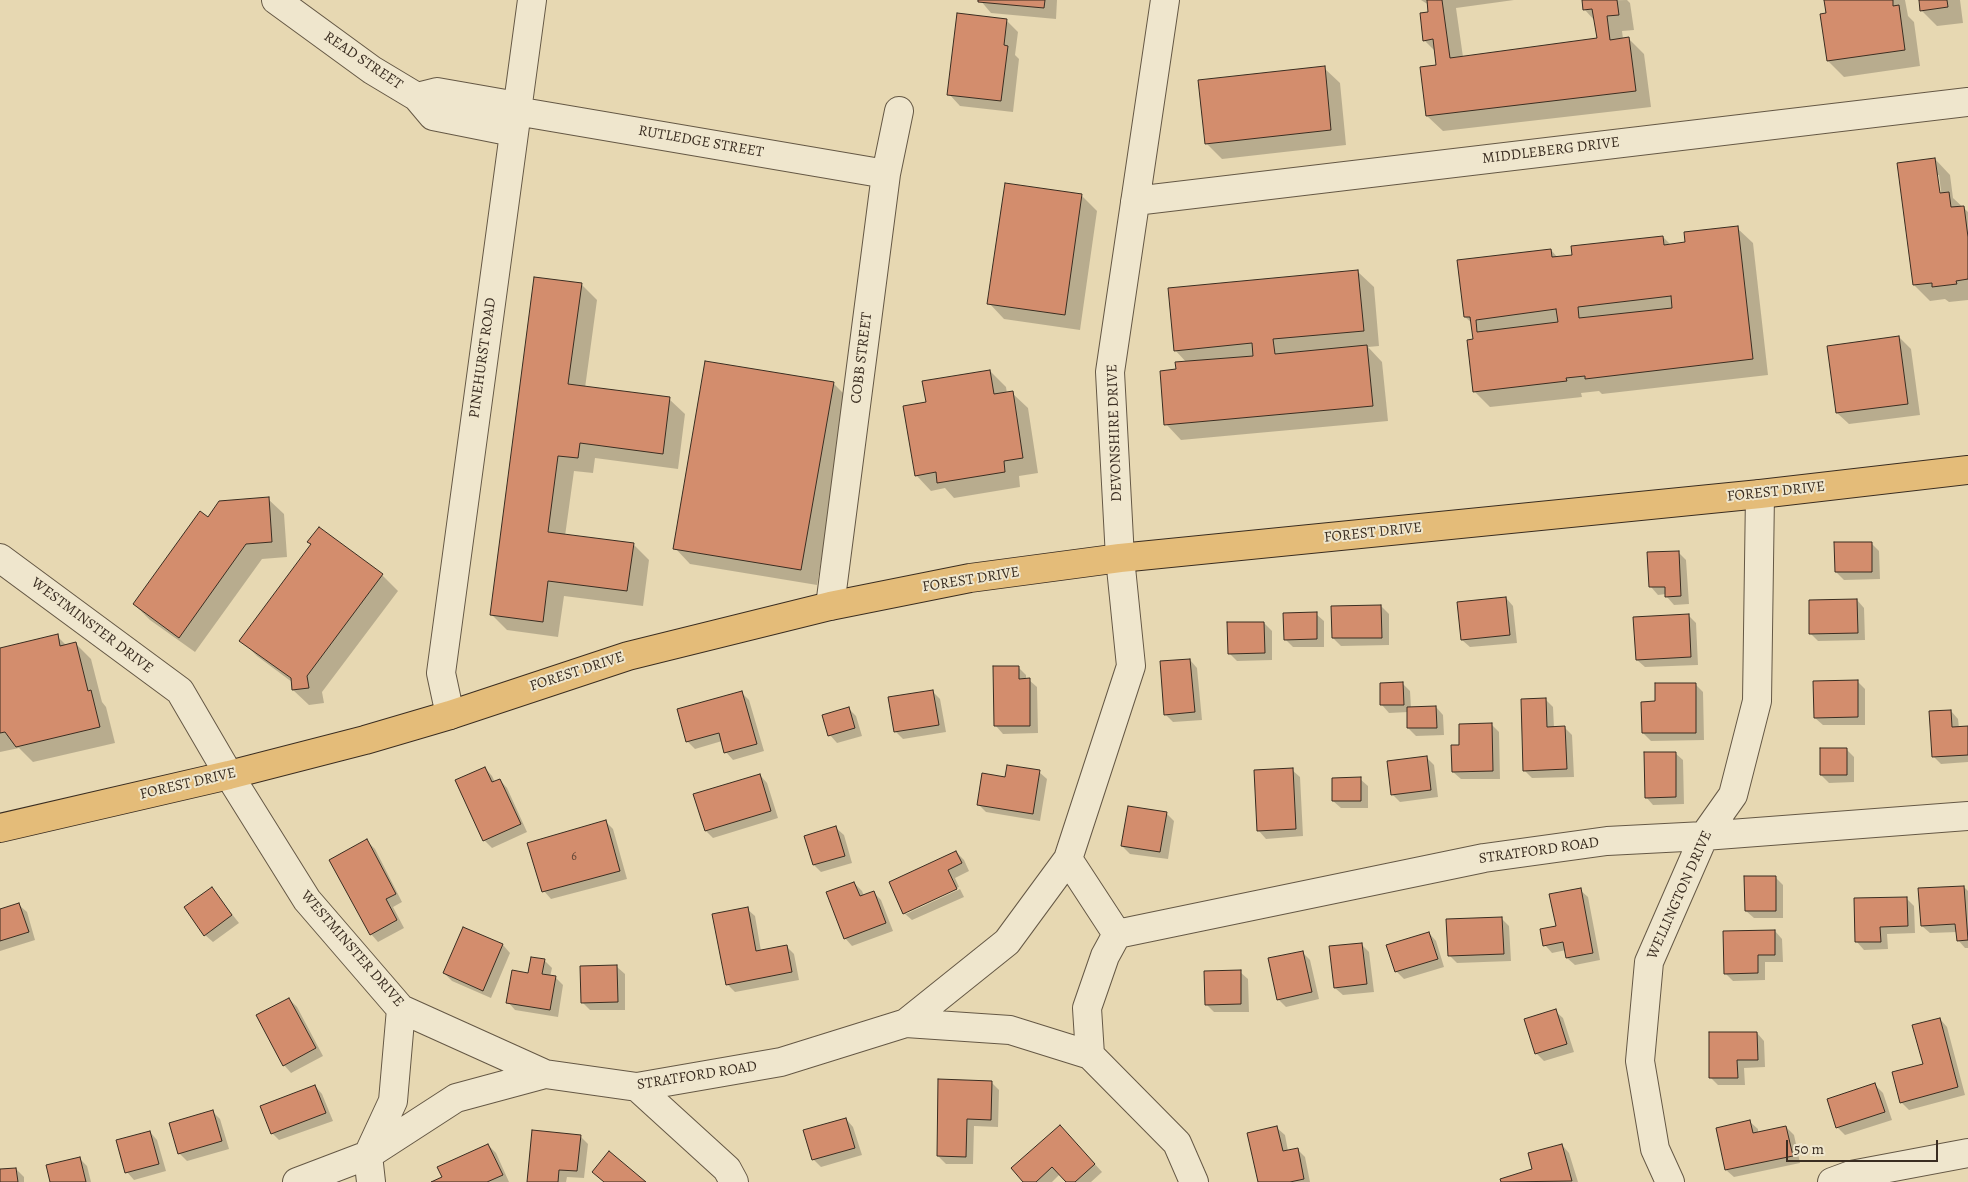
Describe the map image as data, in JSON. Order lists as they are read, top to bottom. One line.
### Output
{"streets":{"main road":["FOREST DRIVE"],"street":["READ STREET","RUTLEDGE STREET","MIDDLEBERG DRIVE","PINEHURST ROAD","COBB STREET","DEVONSHIRE DRIVE","WESTMINSTER DRIVE","STRATFORD ROAD","WELLINGTON DRIVE"]},"crossings":[["READ STREET","RUTLEDGE STREET"],["READ STREET","PINEHURST ROAD"],["RUTLEDGE STREET","PINEHURST ROAD"],["RUTLEDGE STREET","COBB STREET"],["MIDDLEBERG DRIVE","DEVONSHIRE DRIVE"],["PINEHURST ROAD","FOREST DRIVE"],["COBB STREET","FOREST DRIVE"],["DEVONSHIRE DRIVE","FOREST DRIVE"],["DEVONSHIRE DRIVE","STRATFORD ROAD"],["FOREST DRIVE","WESTMINSTER DRIVE"],["FOREST DRIVE","WELLINGTON DRIVE"],["WESTMINSTER DRIVE","STRATFORD ROAD"],["STRATFORD ROAD","WELLINGTON DRIVE"]],"house_numbers":["6"],"scale_bar":"50 m"}
